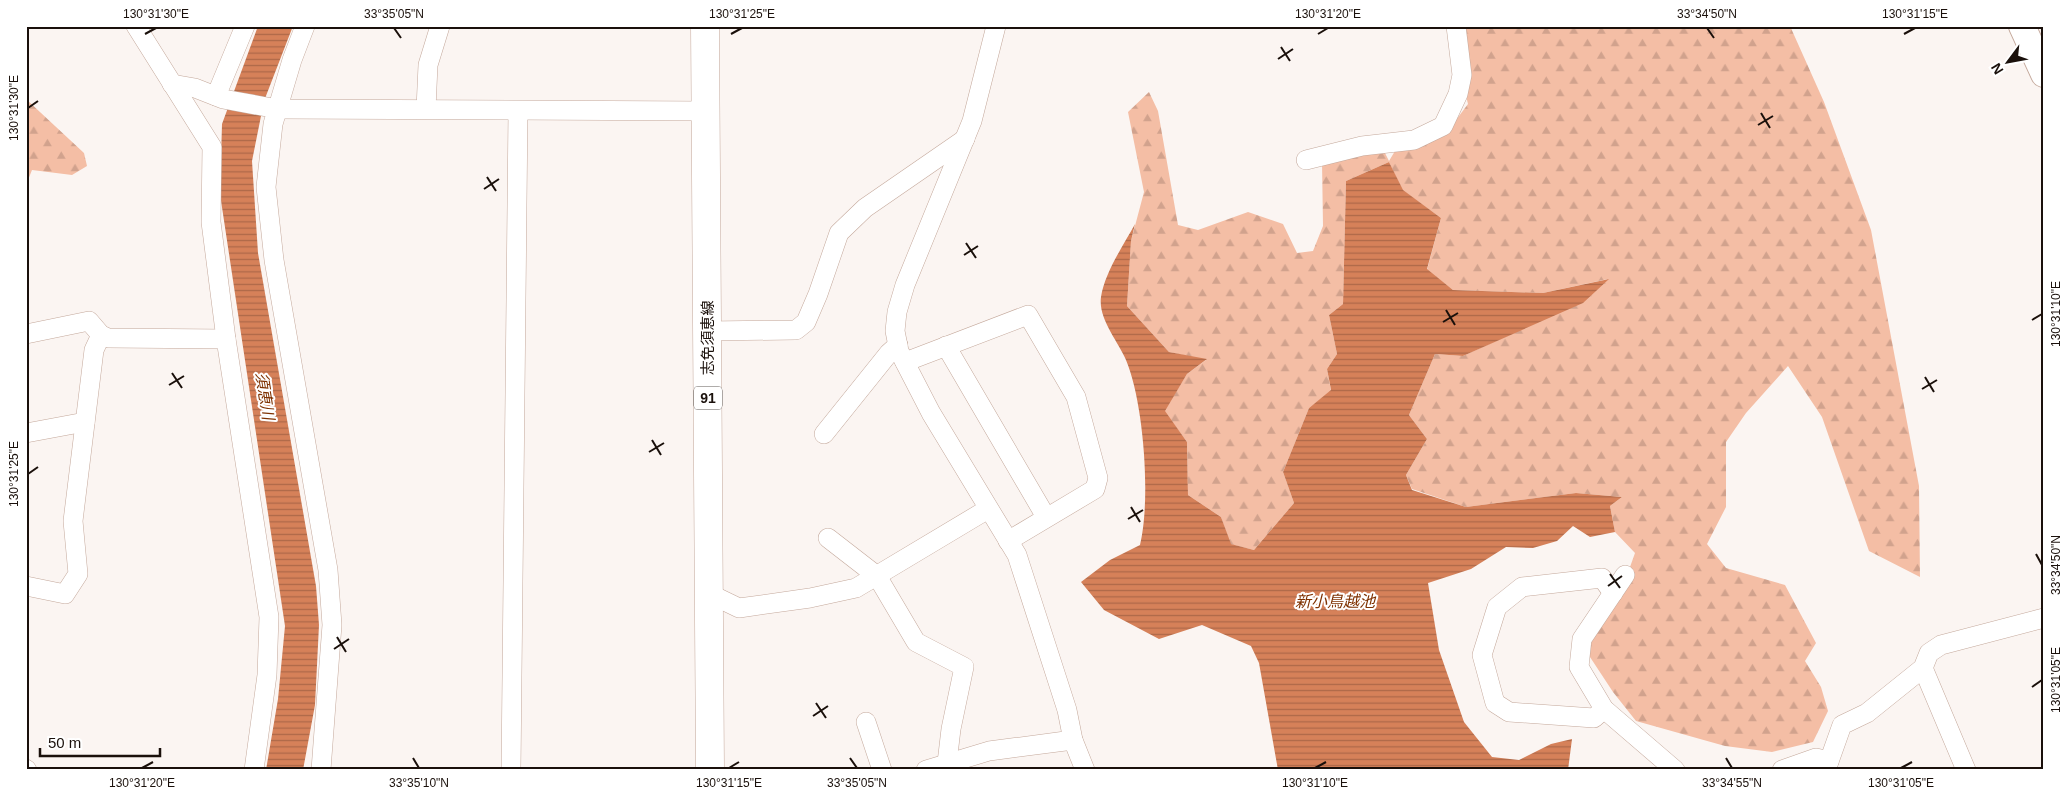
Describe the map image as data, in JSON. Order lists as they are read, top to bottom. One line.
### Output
{"streets":{"main road":["志免須恵線","91"]},"water":["須恵川","新小鳥越池"],"scale_bar":"50 m","north":"bottom left","coordinates":["130°31'30\"E","33°35'05\"N","130°31'25\"E","130°31'20\"E","33°34'50\"N","130°31'15\"E","130°31'10\"E","130°31'05\"E","33°35'10\"N","33°34'55\"N"]}
